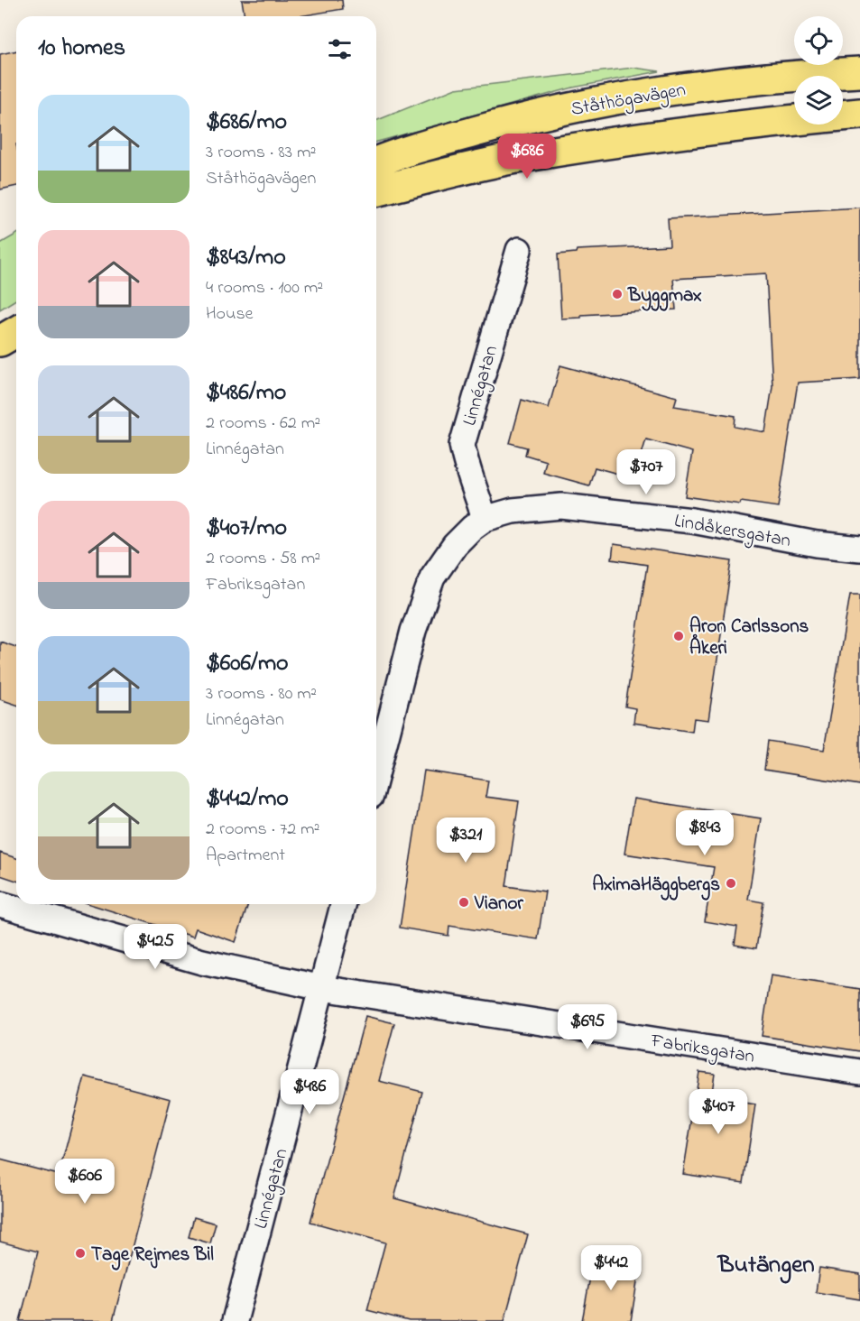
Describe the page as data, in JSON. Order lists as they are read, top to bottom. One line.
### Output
{"streets":{"main road":["Ståthögavägen"],"street":["Linnégatan","Lindåkersgatan","Fabriksgatan"]},"crossings":[["Linnégatan","Lindåkersgatan"],["Linnégatan","Fabriksgatan"]],"districts":["Butängen"],"places":["Byggmax","Aron Carlssons Åkeri","AximaHäggbergs","Vianor","Tage Rejmes Bil"],"page":{"heading":"10 homes","list":[{"name":"$686/mo","note":"3 rooms · 83 m² · Ståthögavägen"},{"name":"$843/mo","note":"4 rooms · 100 m² · House"},{"name":"$486/mo","note":"2 rooms · 62 m² · Linnégatan"},{"name":"$407/mo","note":"2 rooms · 58 m² · Fabriksgatan"},{"name":"$606/mo","note":"3 rooms · 80 m² · Linnégatan"},{"name":"$442/mo","note":"2 rooms · 72 m² · Apartment"}],"price":["$686","$707","$843","$321","$425","$695","$486","$407","$606","$442"]}}
